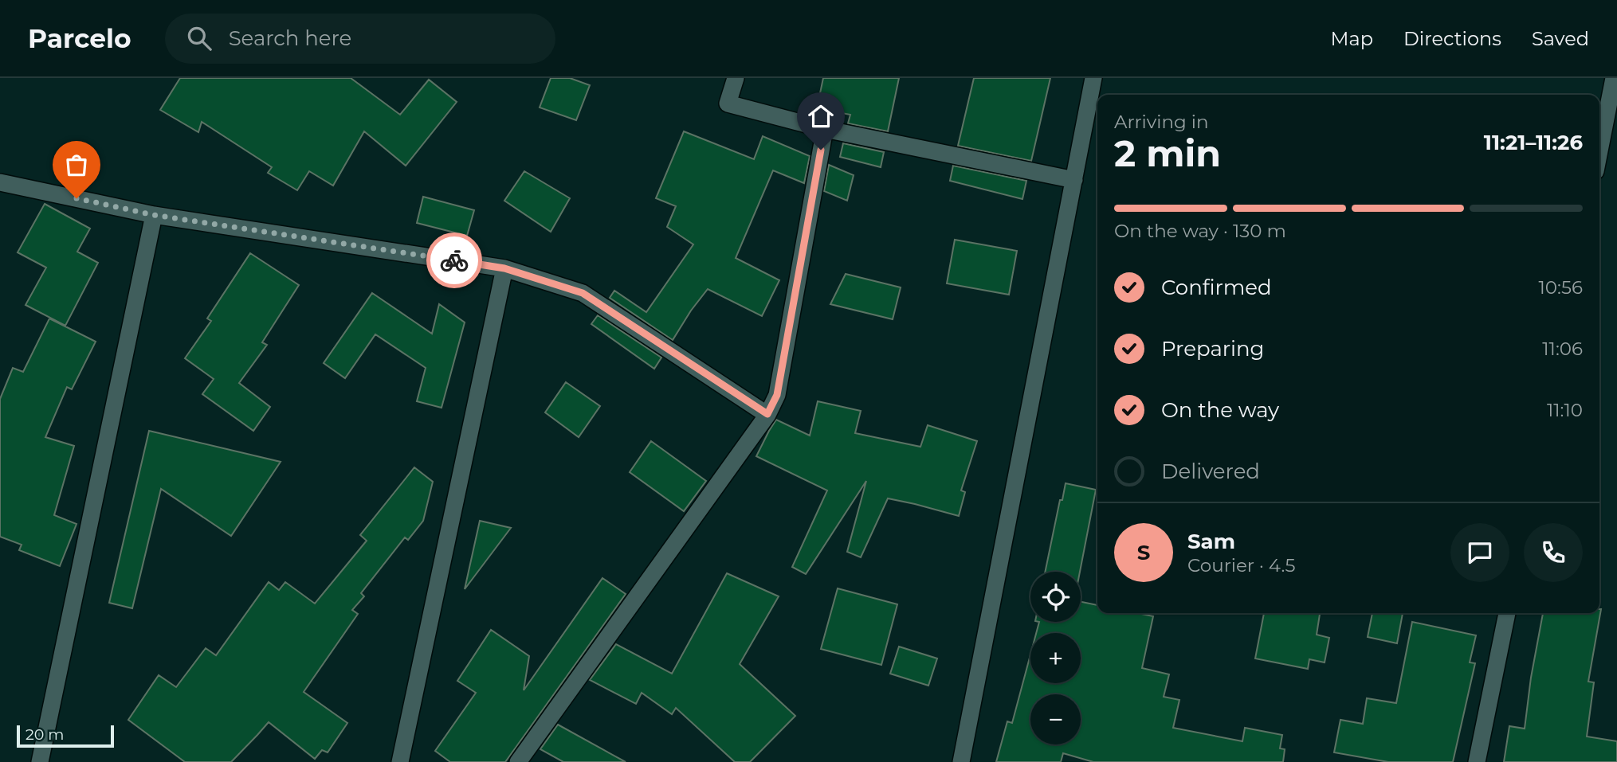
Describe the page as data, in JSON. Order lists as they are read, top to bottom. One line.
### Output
{"scale_bar":"20 m","page":{"header":"Parcelo","search":"Search here","nav":["Map","Directions","Saved"],"heading":["2 min","Arriving in","11:21–11:26"],"panel":["Sam","Courier · 4.5"],"bar":"On the way · 130 m","list":[["Confirmed","10:56"],["Preparing","11:06"],["On the way","11:10"],"Delivered"],"round":"S","map_buttons":["+","−"],"scale":"20 m"}}
